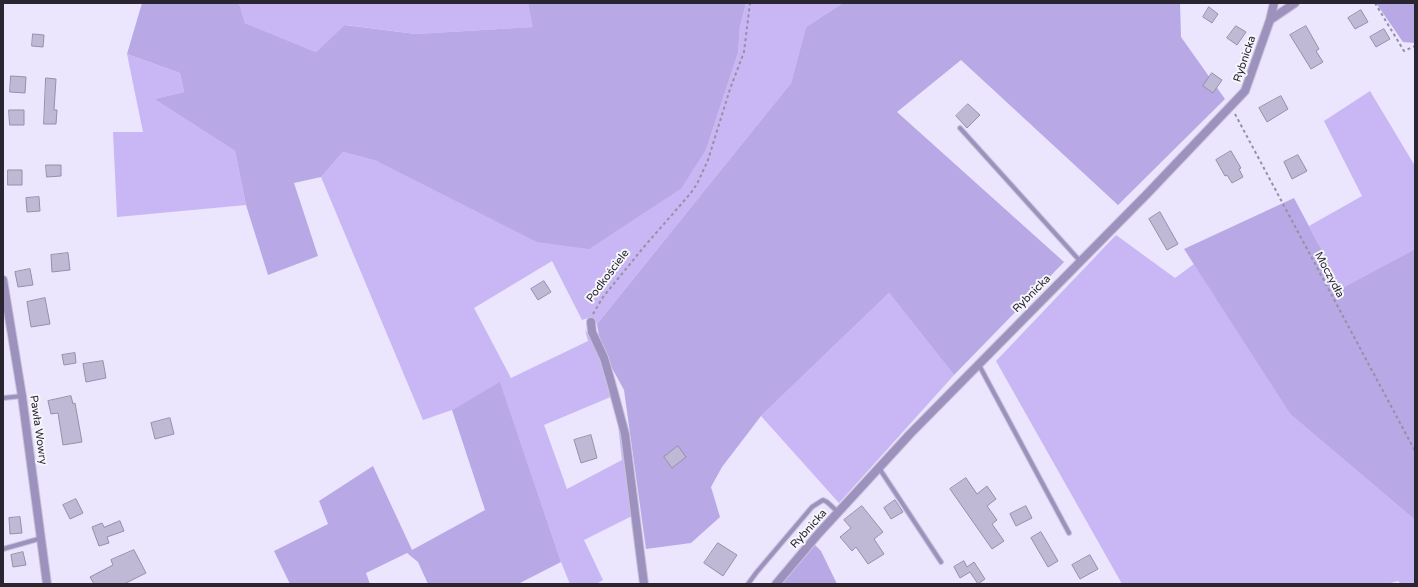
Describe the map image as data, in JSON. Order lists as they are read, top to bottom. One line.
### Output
{"streets":{"street":["Rybnicka","Pawła Wowry"],"path":["Moczydła","Podkościele"]},"crossings":[["Rybnicka","Moczydła"]]}
